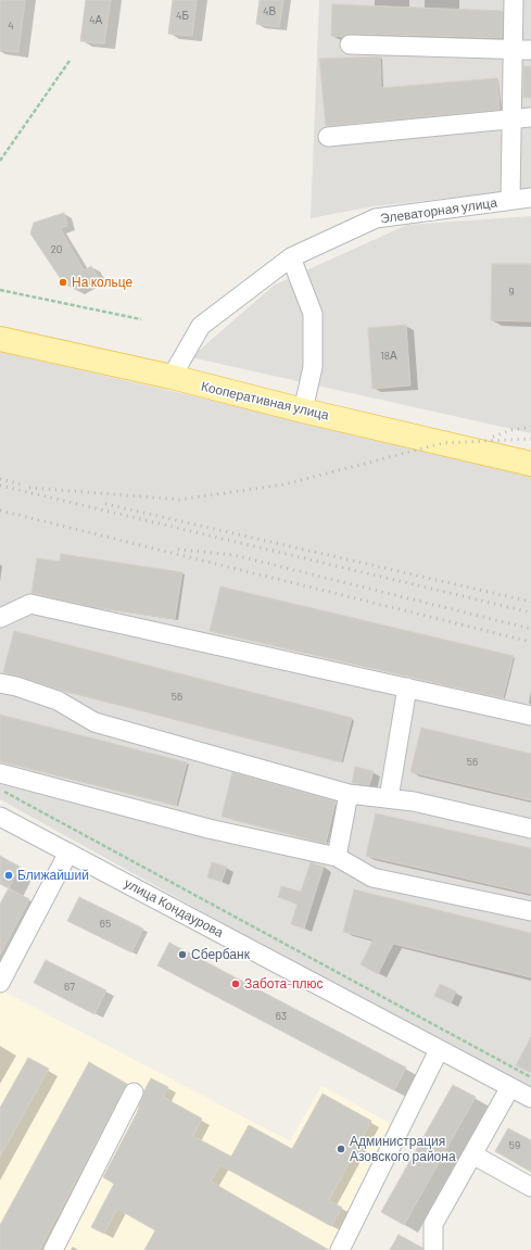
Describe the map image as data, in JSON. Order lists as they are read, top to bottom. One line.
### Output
{"streets":{"main road":["Кооперативная улица"],"street":["Элеваторная улица","улица Кондаурова"]},"crossings":[["Элеваторная улица","Кооперативная улица"]],"places":["На кольце","Ближайший","Сбербанк","Забота-плюс","Администрация Азовского района"],"house_numbers":["4В","4Б","4А","4","20","9","18А","56","56","65","67","63","59"]}
